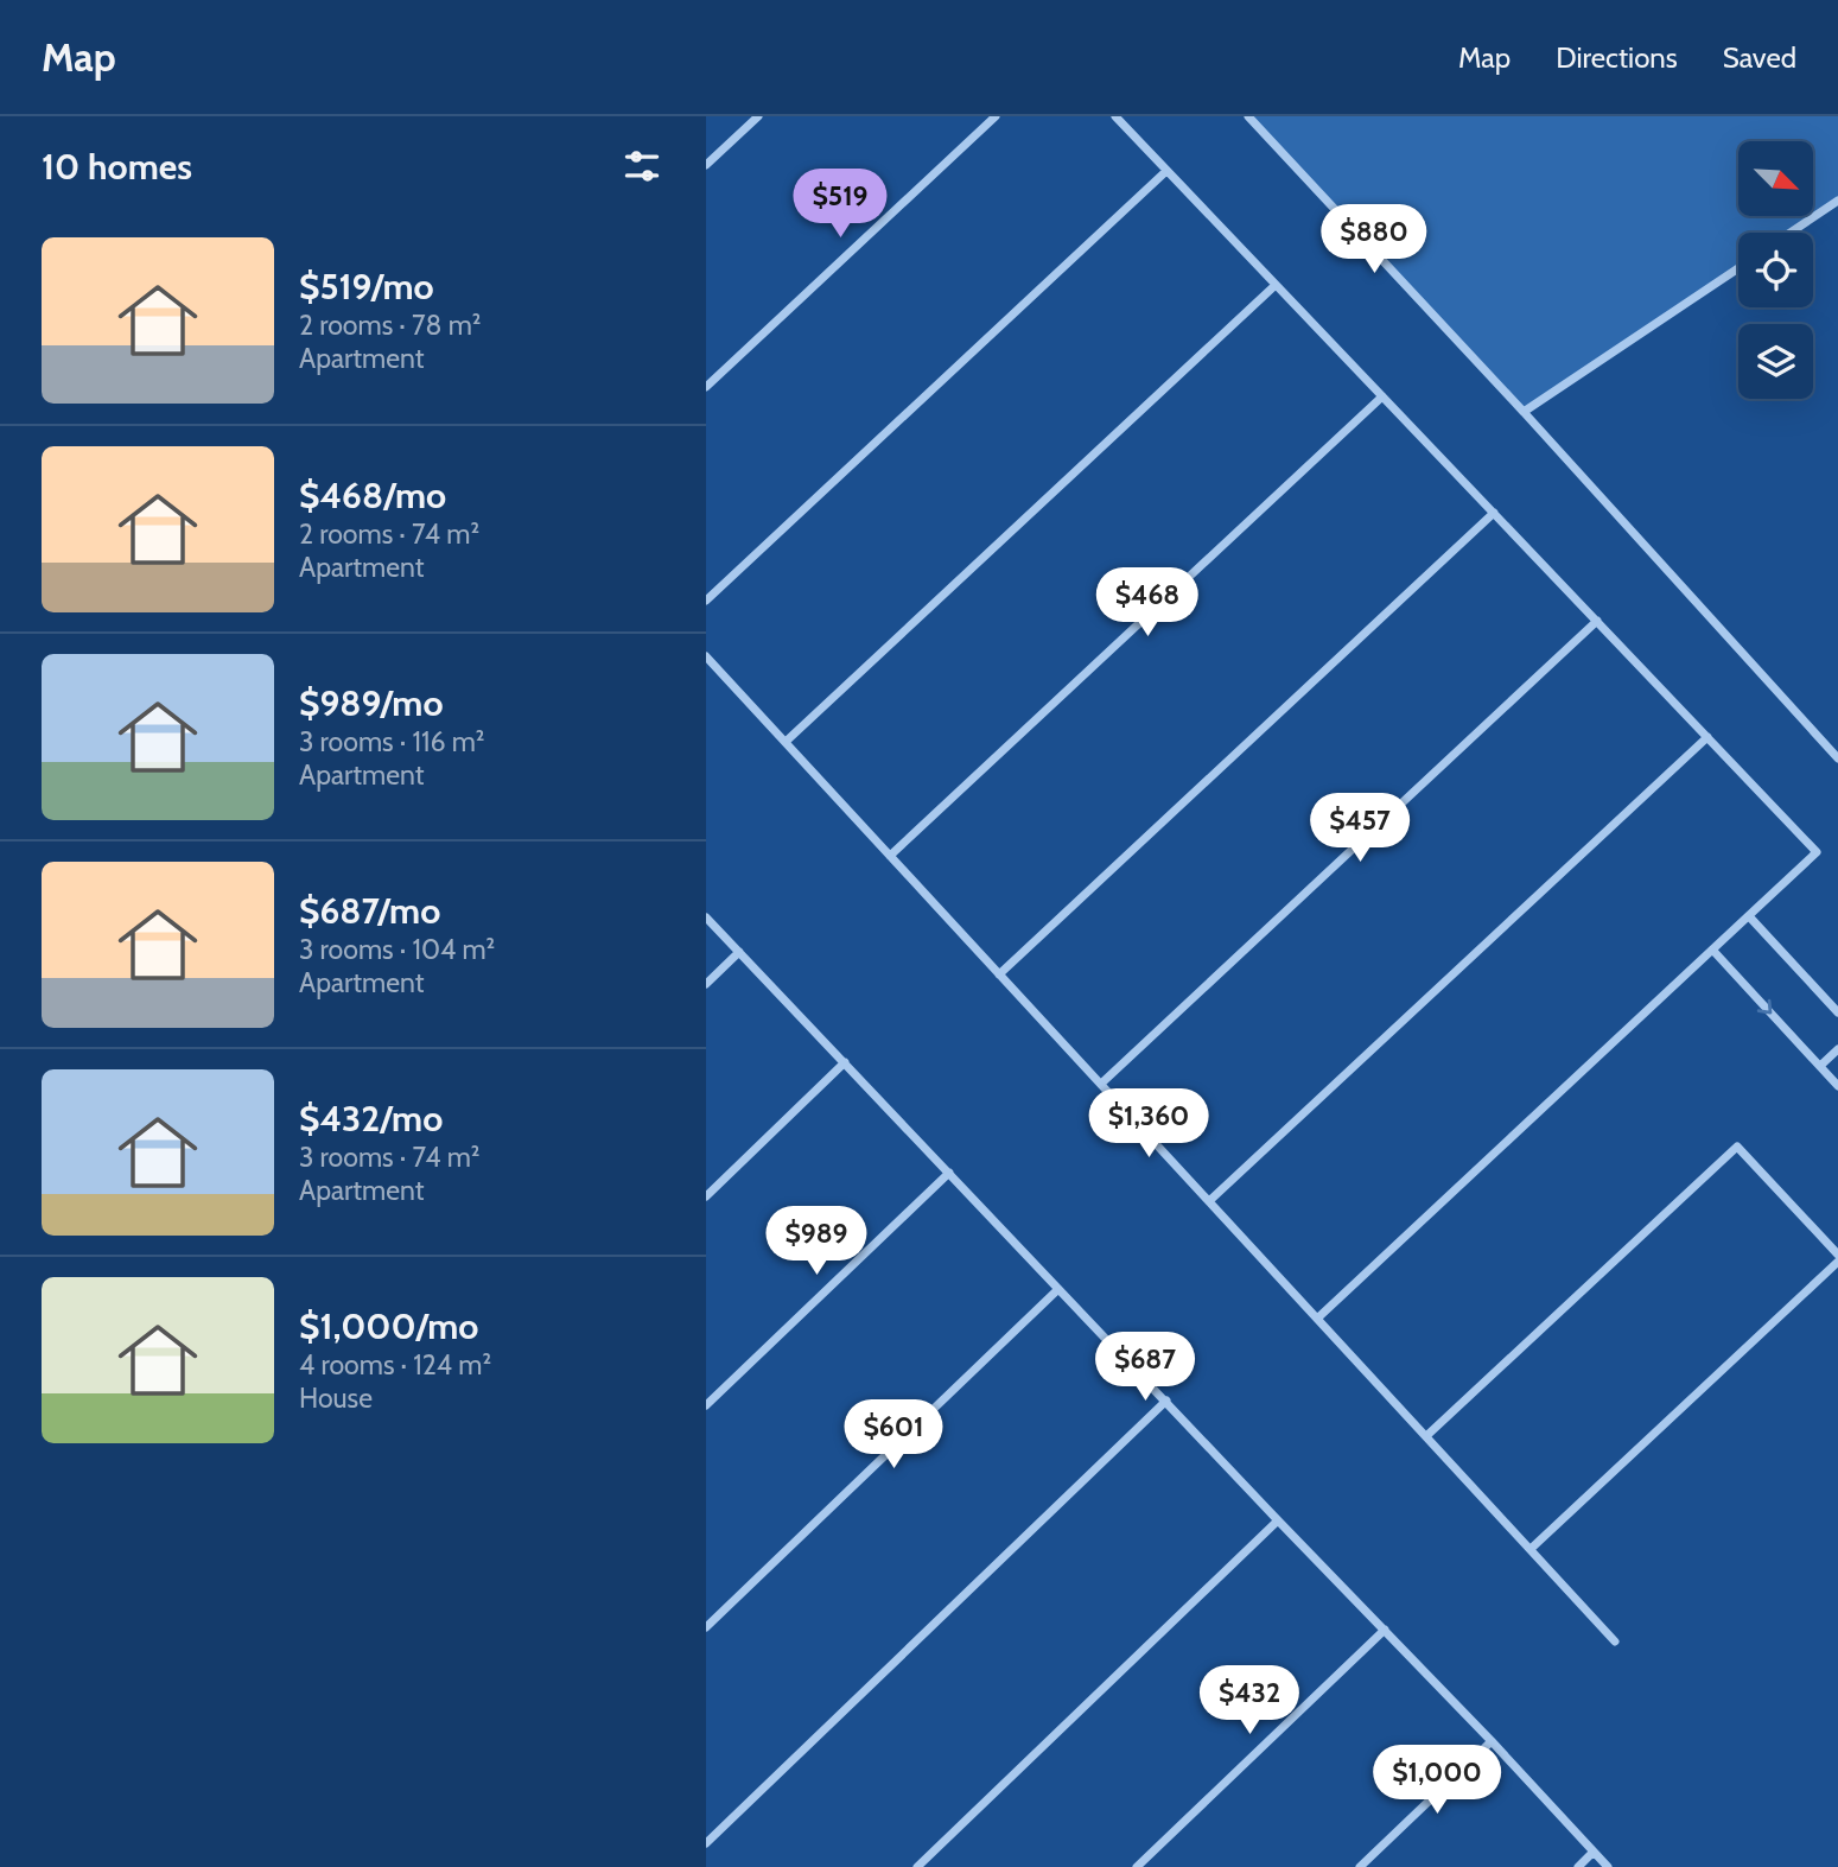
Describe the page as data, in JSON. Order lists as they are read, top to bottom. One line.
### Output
{"north":"bottom right","page":{"header":"Map","nav":["Map","Directions","Saved"],"heading":"10 homes","price":["$519","$880","$468","$457","$1,360","$989","$687","$601","$432","$1,000"],"list":[{"name":"$519/mo","note":"2 rooms · 78 m² · Apartment"},{"name":"$468/mo","note":"2 rooms · 74 m² · Apartment"},{"name":"$989/mo","note":"3 rooms · 116 m² · Apartment"},{"name":"$687/mo","note":"3 rooms · 104 m² · Apartment"},{"name":"$432/mo","note":"3 rooms · 74 m² · Apartment"},{"name":"$1,000/mo","note":"4 rooms · 124 m² · House"}]}}
